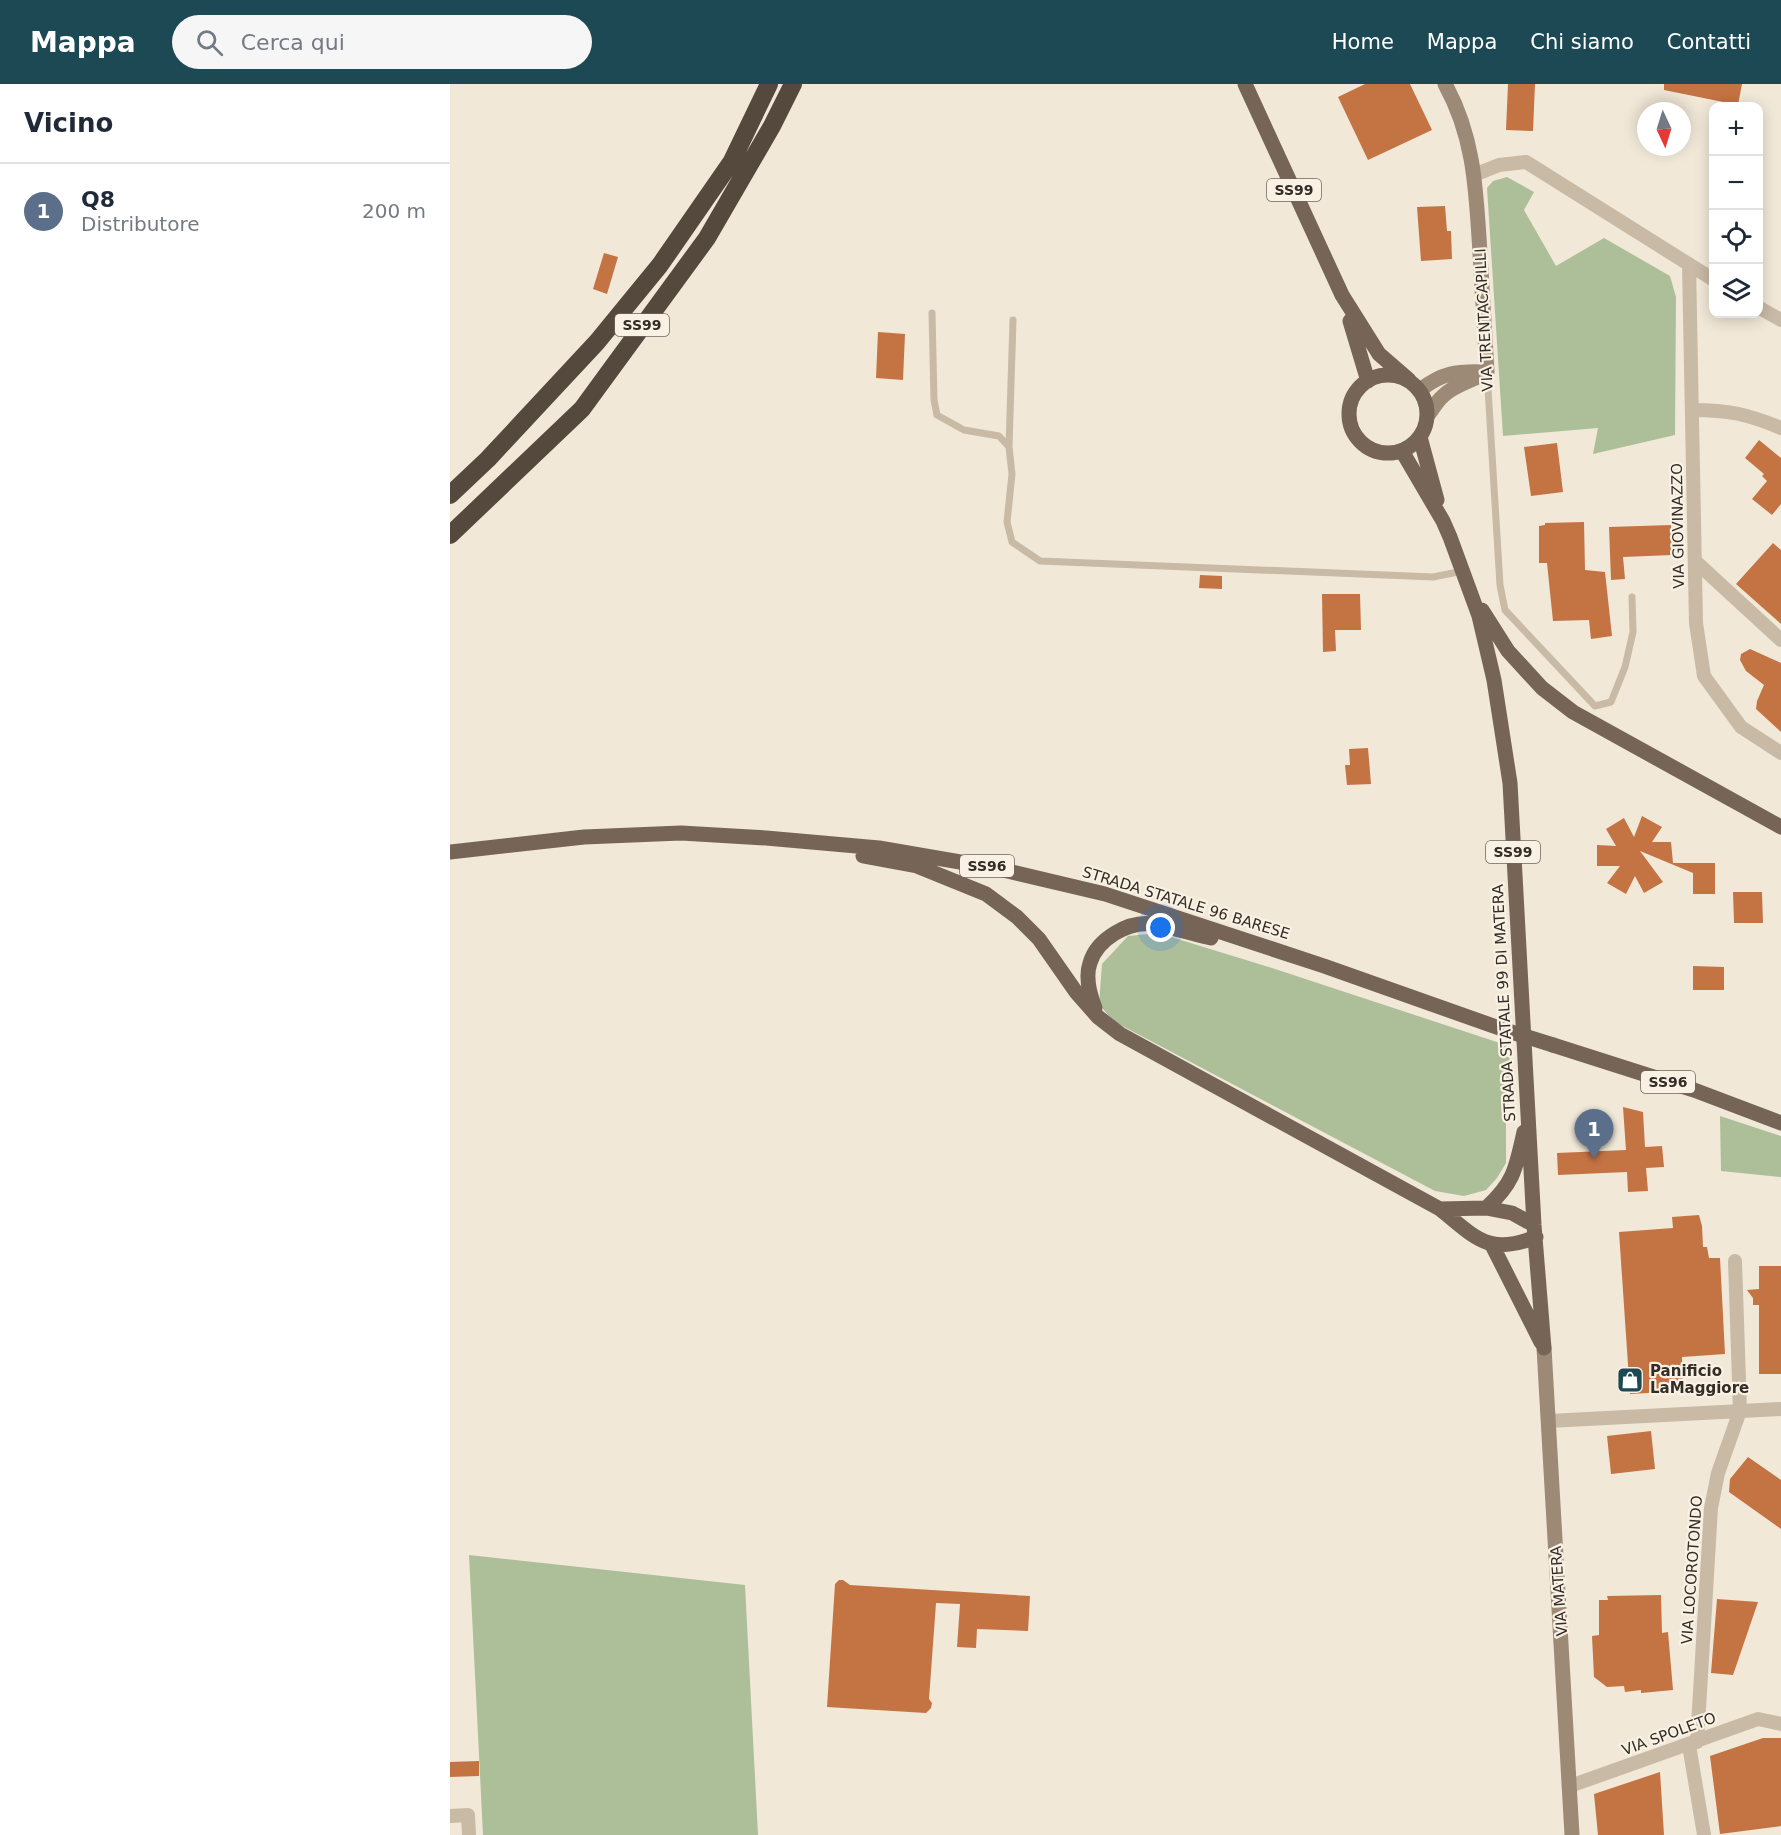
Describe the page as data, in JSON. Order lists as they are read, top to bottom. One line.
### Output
{"streets":{"highway":["SS99"],"main road":["SS96","STRADA STATALE 96 BARESE","STRADA STATALE 99 DI MATERA"],"street":["VIA TRENTACAPILLI","VIA GIOVINAZZO","VIA LOCOROTONDO","VIA MATERA","VIA SPOLETO"]},"crossings":[["SS99","STRADA STATALE 99 DI MATERA"],["STRADA STATALE 99 DI MATERA","VIA MATERA"],["VIA LOCOROTONDO","VIA SPOLETO"],["VIA MATERA","VIA SPOLETO"]],"places":{"shop":["Panificio LaMaggiore"]},"north":"bottom","page":{"header":"Mappa","search":"Cerca qui","nav":["Home","Mappa","Chi siamo","Contatti"],"heading":"Vicino","map_buttons":["+","−"],"list":[{"mark":"1","name":"Q8","note":"Distributore","value":"200 m"}],"pins":"1"}}
